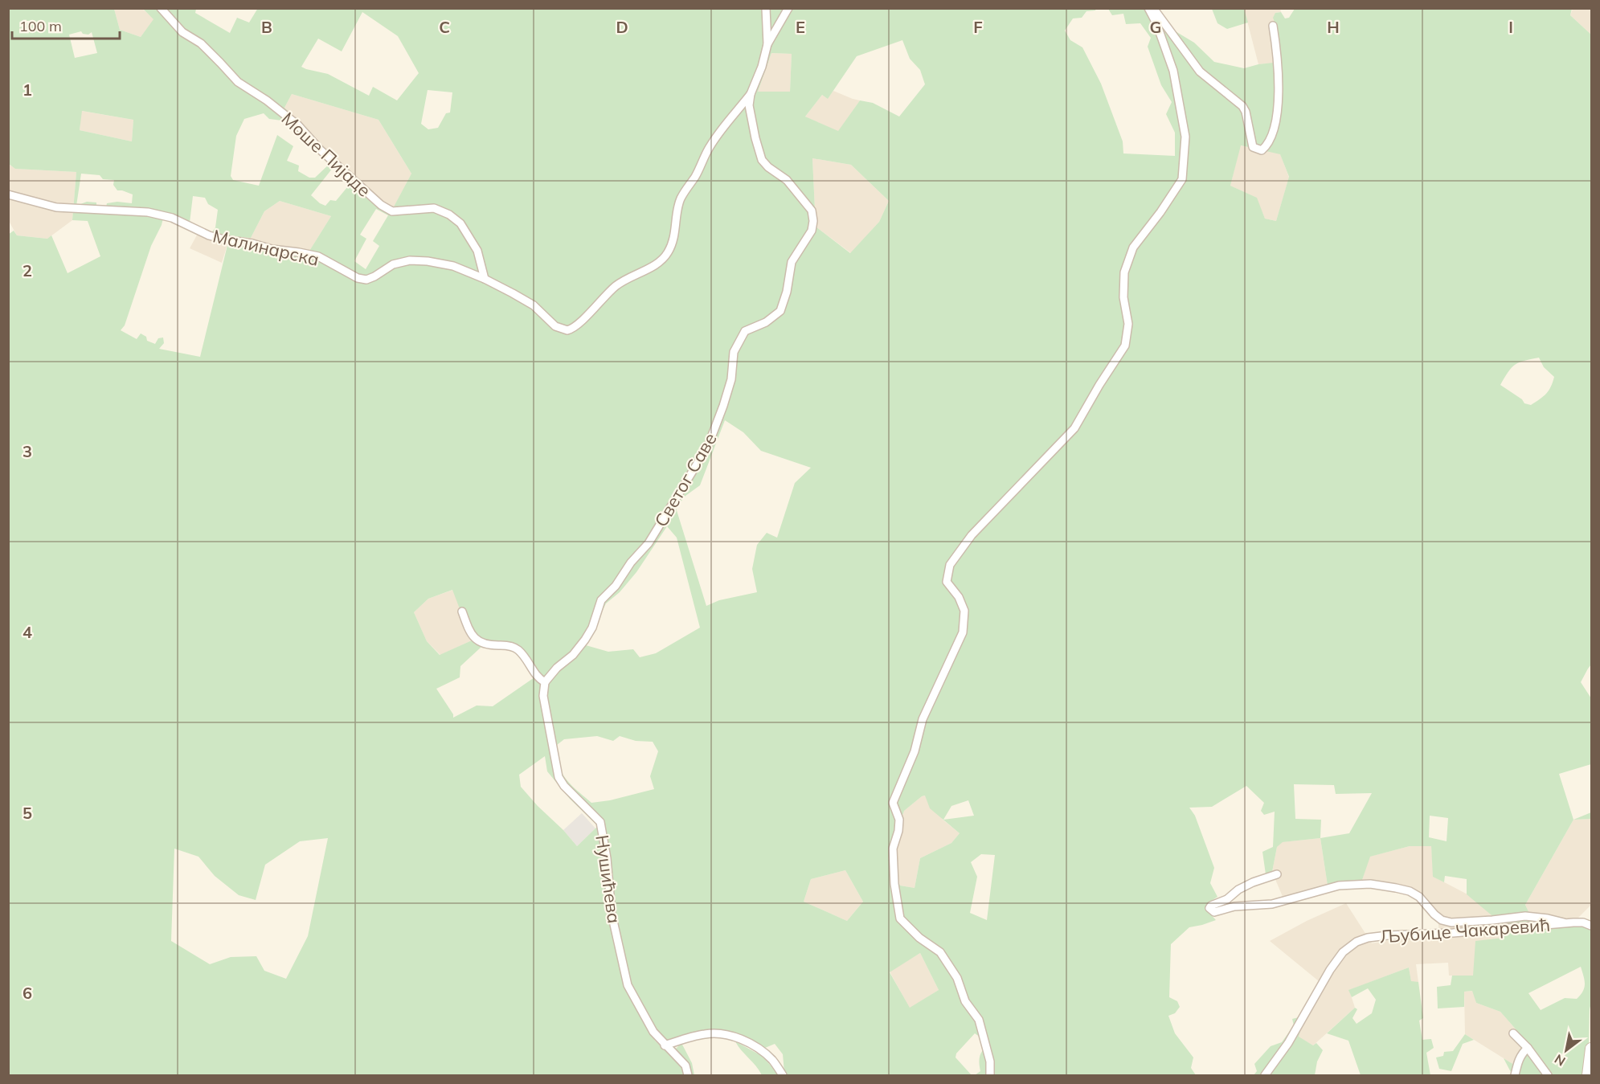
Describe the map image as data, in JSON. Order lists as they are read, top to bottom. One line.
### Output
{"streets":{"street":["Моше Пијаде","Малинарска","Светог Саве","Нушићева","Љубице Чакаревић"]},"crossings":[["Моше Пијаде","Малинарска"],["Малинарска","Светог Саве"],["Светог Саве","Нушићева"]],"scale_bar":"100 m","north":"bottom left","grid":{"columns":["B","C","D","E","F","G","H","I"],"rows":["1","2","3","4","5","6"]}}
